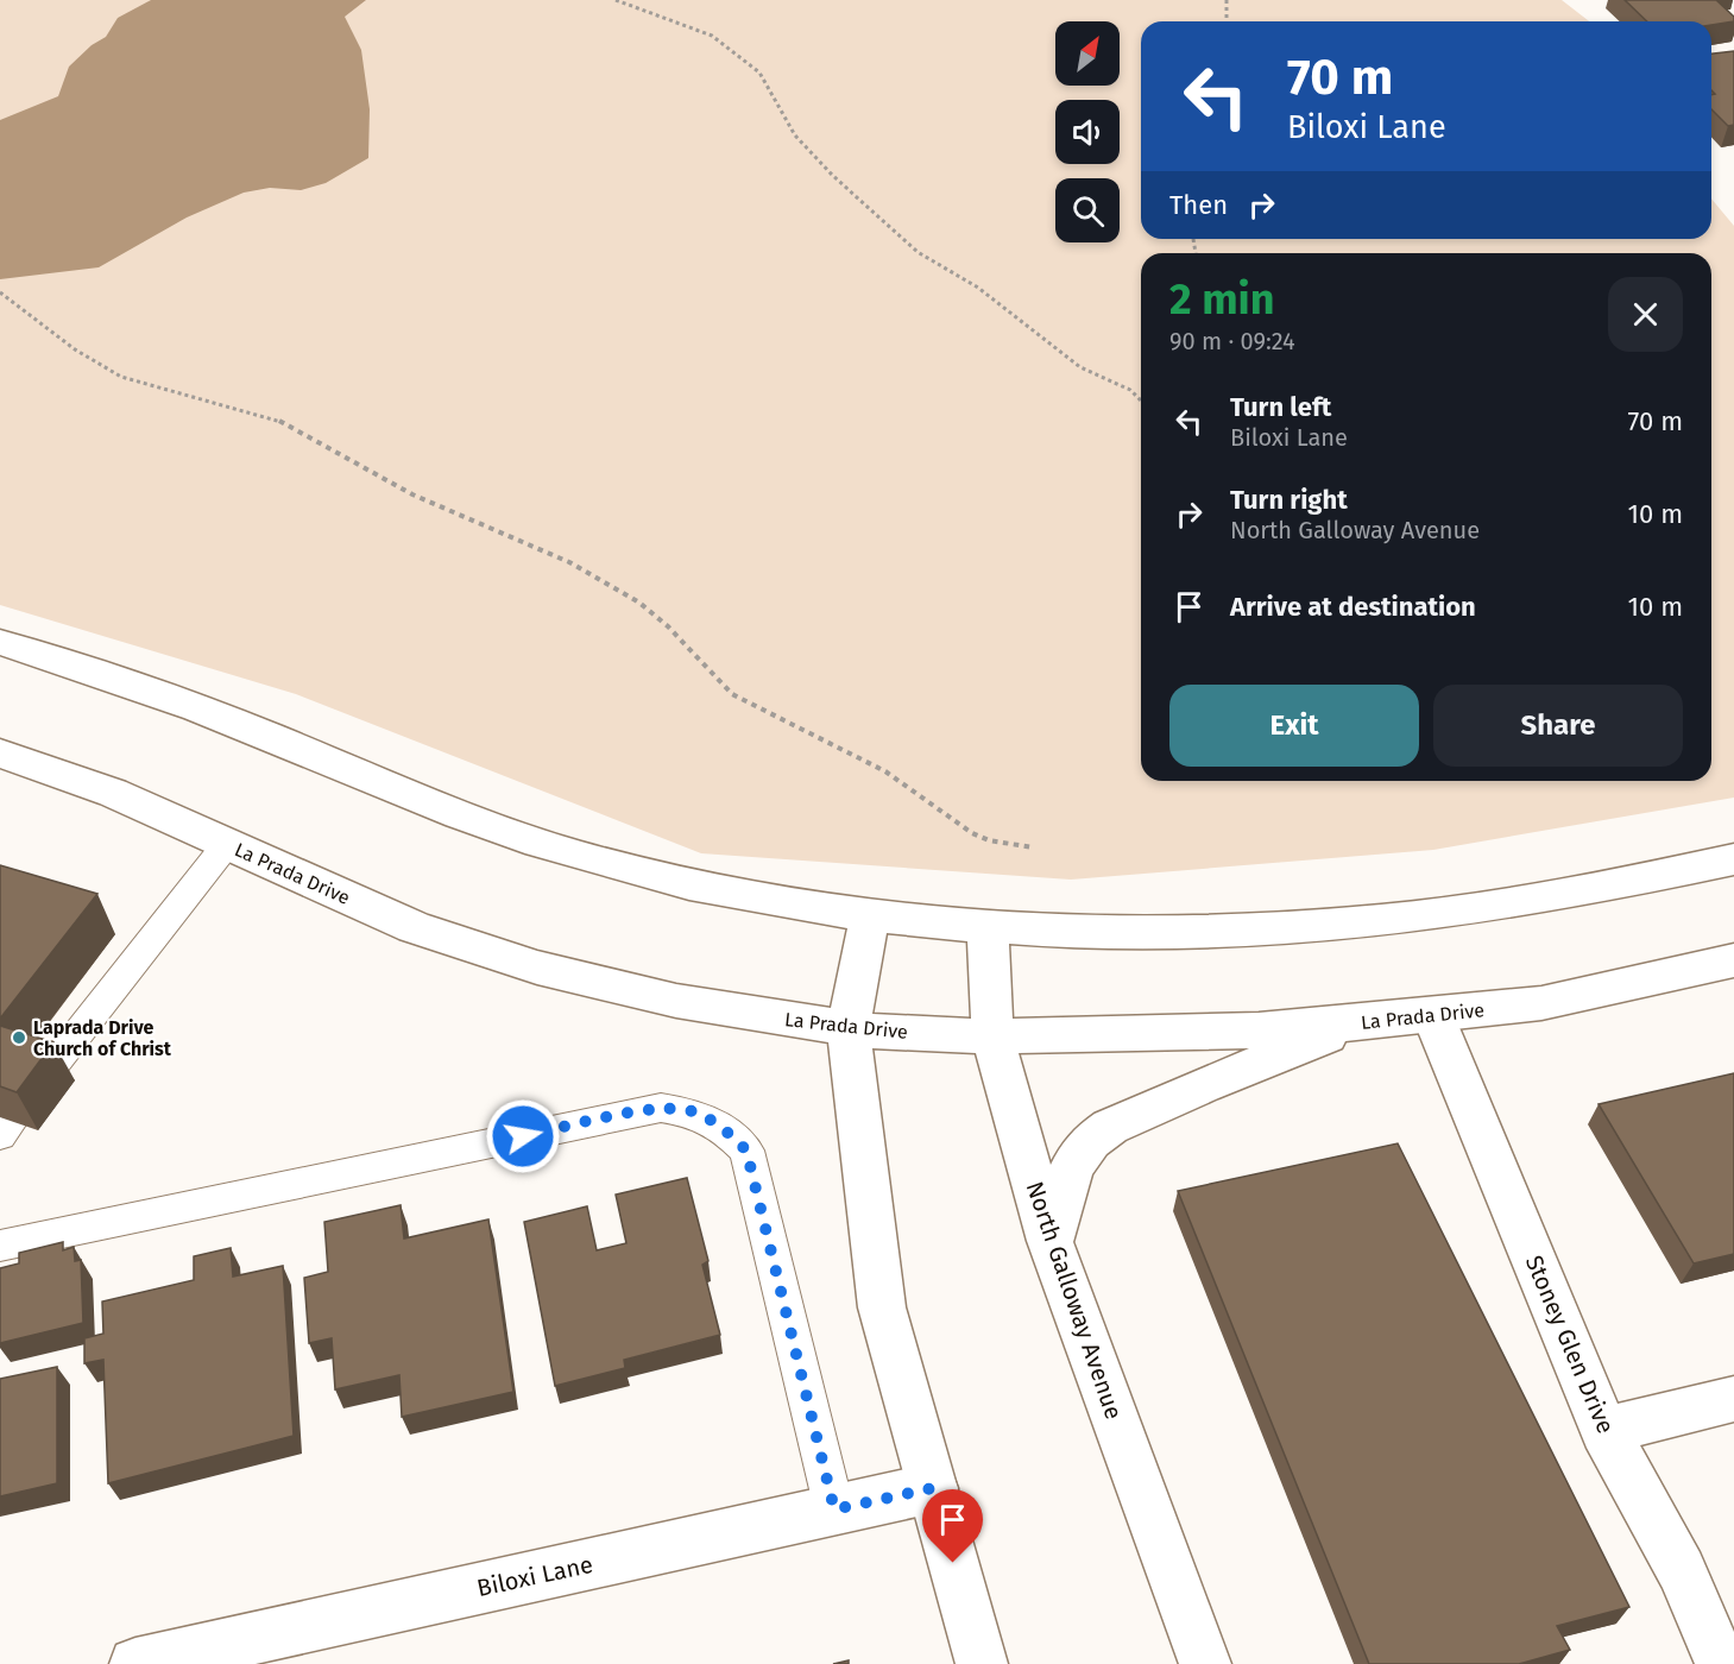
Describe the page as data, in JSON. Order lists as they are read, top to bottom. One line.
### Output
{"streets":{"main road":["La Prada Drive","North Galloway Avenue","Stoney Glen Drive","Biloxi Lane"]},"crossings":[["La Prada Drive","North Galloway Avenue"],["La Prada Drive","Stoney Glen Drive"]],"places":["Laprada Drive Church of Christ"],"north":"top right","page":{"turn":["70 m","Biloxi Lane"],"then":"Then","heading":["2 min","90 m · 09:24"],"list":[{"name":"Turn left","note":"Biloxi Lane","value":"70 m"},{"name":"Turn right","note":"North Galloway Avenue","value":"10 m"},{"name":"Arrive at destination","value":"10 m"}],"buttons":["Exit","Share"]}}
